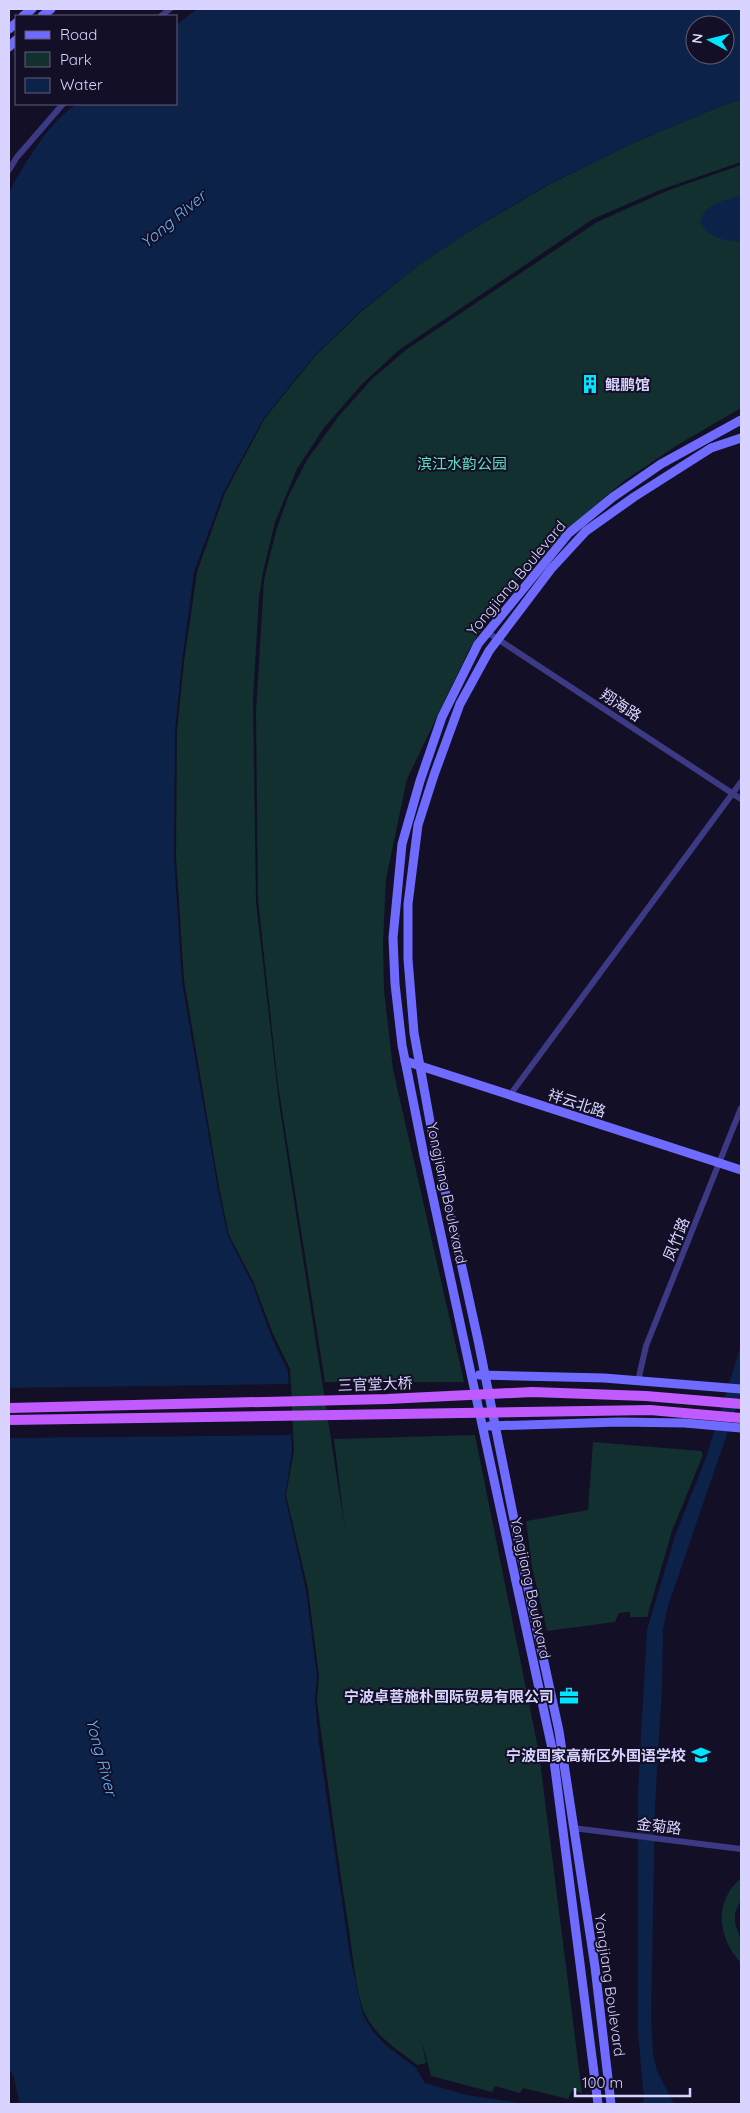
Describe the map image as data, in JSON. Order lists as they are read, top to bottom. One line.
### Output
{"streets":{"main road":["Yongjiang Boulevard","祥云北路","三官堂大桥"],"street":["翔海路","凤竹路","金菊路"]},"crossings":[["Yongjiang Boulevard","翔海路"],["Yongjiang Boulevard","祥云北路"],["Yongjiang Boulevard","金菊路"],["祥云北路","凤竹路"]],"water":["Yong River"],"parks":["滨江水韵公园"],"places":{"building":["鲲鹏馆"],"office":["宁波卓菩施朴国际贸易有限公司"],"school or university":["宁波国家高新区外国语学校"]},"legend":["Road","Park","Water"],"scale_bar":"100 m","north":"left"}
